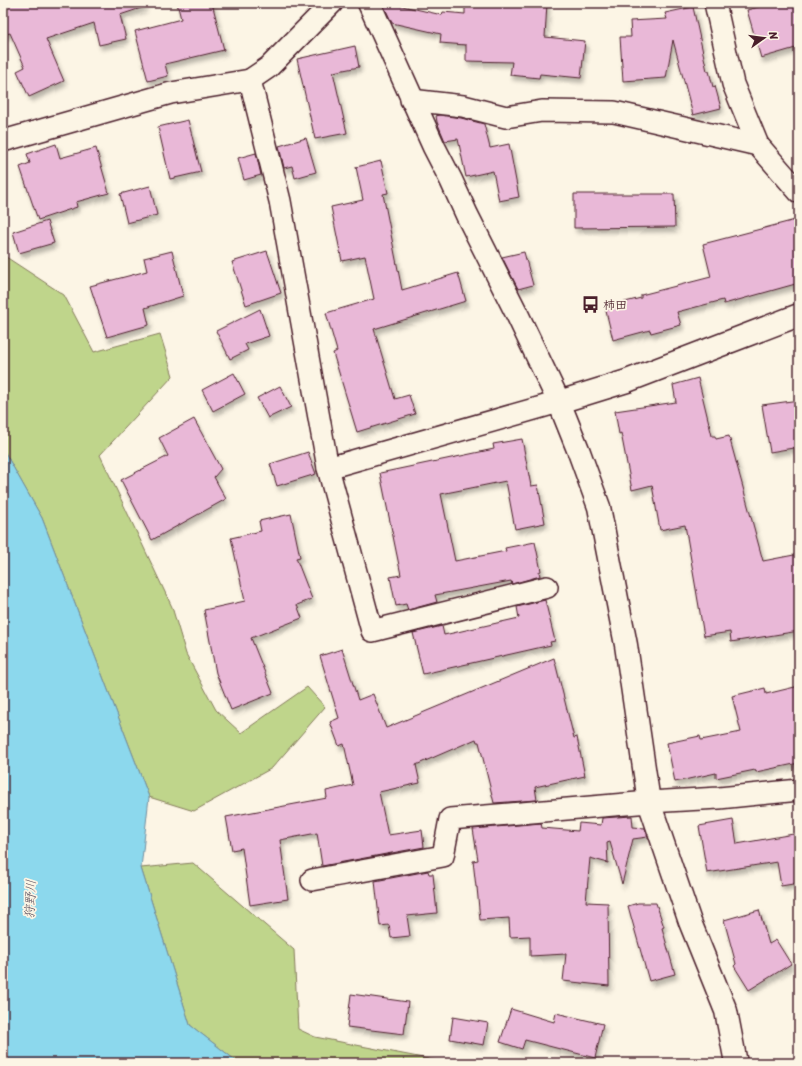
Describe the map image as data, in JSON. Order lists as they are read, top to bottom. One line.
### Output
{"water":["狩野川"],"places":{"bus stop":["柿田"]},"north":"right"}
